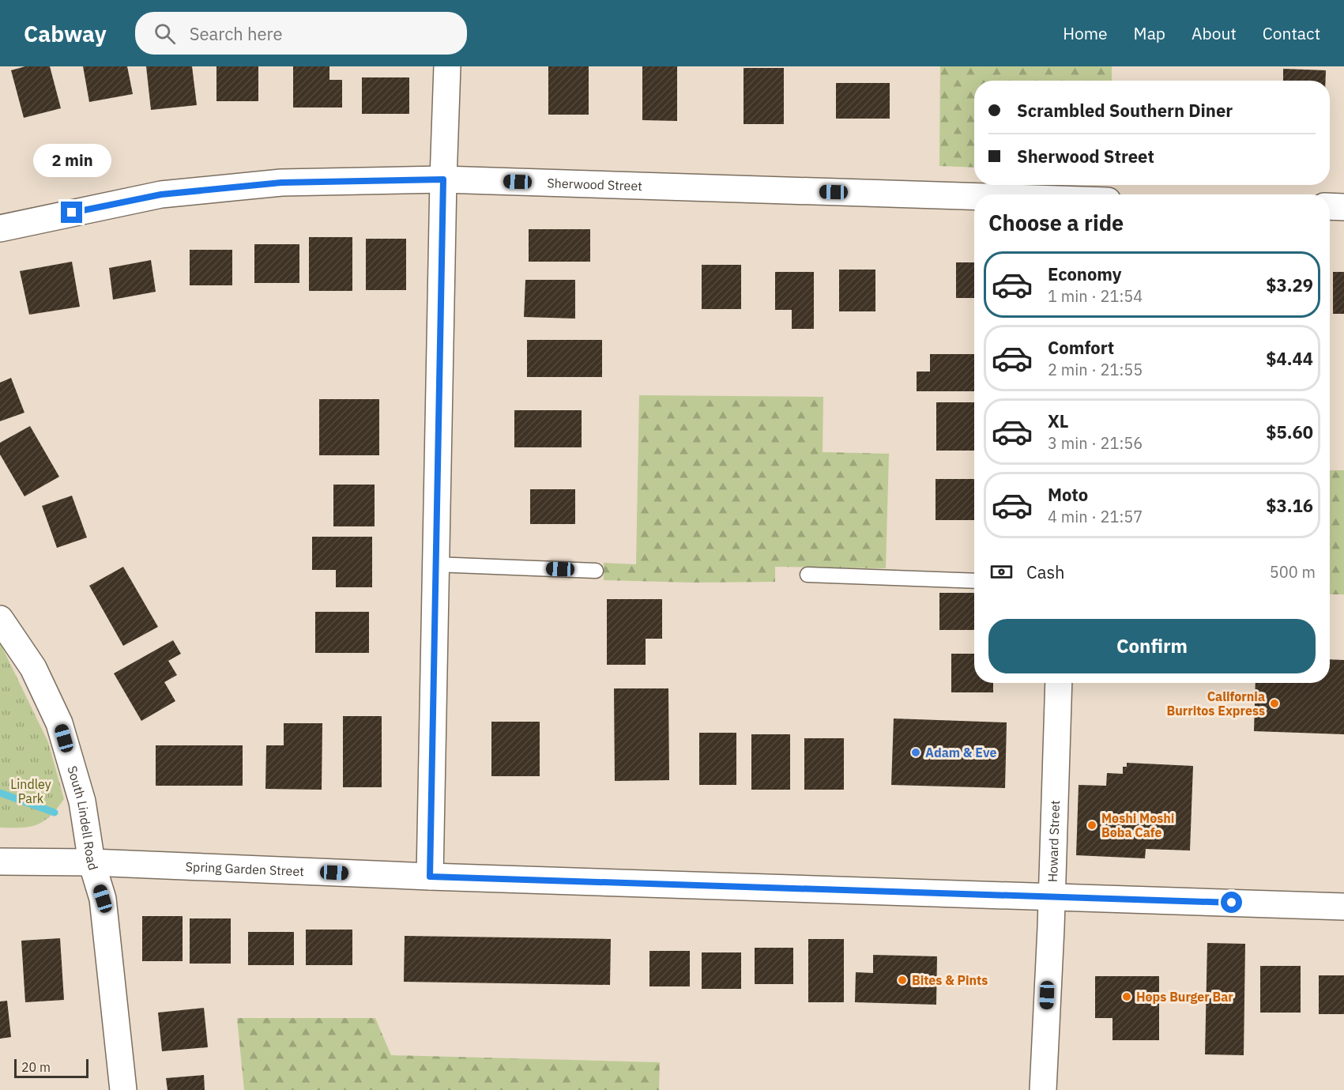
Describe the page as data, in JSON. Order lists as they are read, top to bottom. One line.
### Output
{"streets":{"street":["Sherwood Street","South Lindell Road","Howard Street","Spring Garden Street"]},"crossings":[["South Lindell Road","Spring Garden Street"],["Howard Street","Spring Garden Street"]],"parks":["Lindley Park"],"places":["California Burritos Express","Adam & Eve","Moshi Moshi Boba Cafe","Bites & Pints","Hops Burger Bar"],"scale_bar":"20 m","page":{"header":"Cabway","search":"Search here","nav":["Home","Map","About","Contact"],"banner":["Scrambled Southern Diner","Sherwood Street"],"bubble":"2 min","heading":"Choose a ride","list":[{"name":"Economy","note":"1 min · 21:54","value":"$3.29"},{"name":"Comfort","note":"2 min · 21:55","value":"$4.44"},{"name":"XL","note":"3 min · 21:56","value":"$5.60"},{"name":"Moto","note":"4 min · 21:57","value":"$3.16"}],"pay":["Cash","500 m"],"buttons":"Confirm","scale":"20 m"}}
